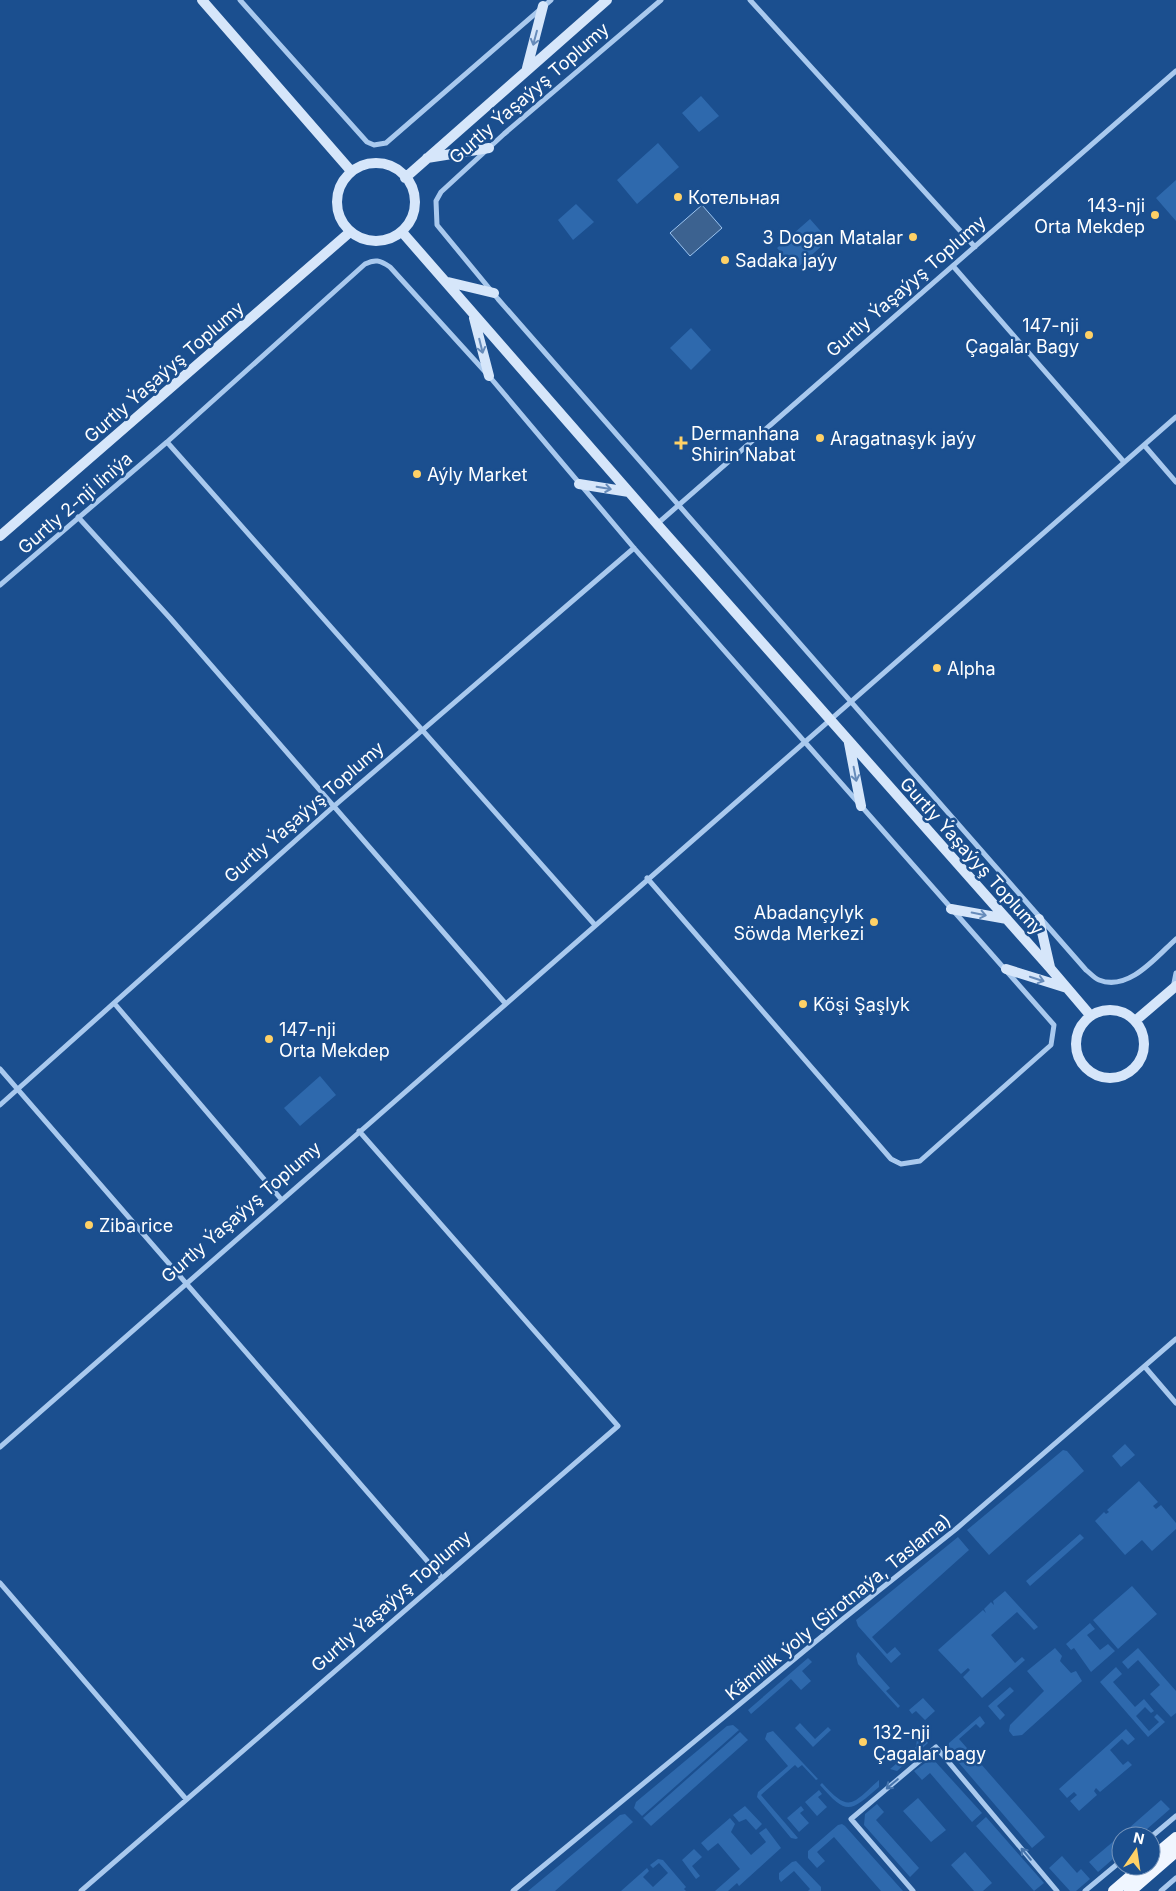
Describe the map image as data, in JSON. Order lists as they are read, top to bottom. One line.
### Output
{"streets":{"street":["Gurtly Ýaşaýyş Toplumy","Gurtly 2-nji liniýa","Kämillik ýoly (Sirotnaýa, Taslama)"]},"places":{"other":["Котельная","143-nji Orta Mekdep","3 Dogan Matalar","Sadaka jaýy","147-nji Çagalar Bagy","Aragatnaşyk jaýy","Aýly Market","Alpha","Abadançylyk Söwda Merkezi","Köşi Şaşlyk","147-nji Orta Mekdep","Ziba rice","132-nji Çagalar bagy"],"health":["Dermanhana Shirin Nabat"]},"north":"top"}
